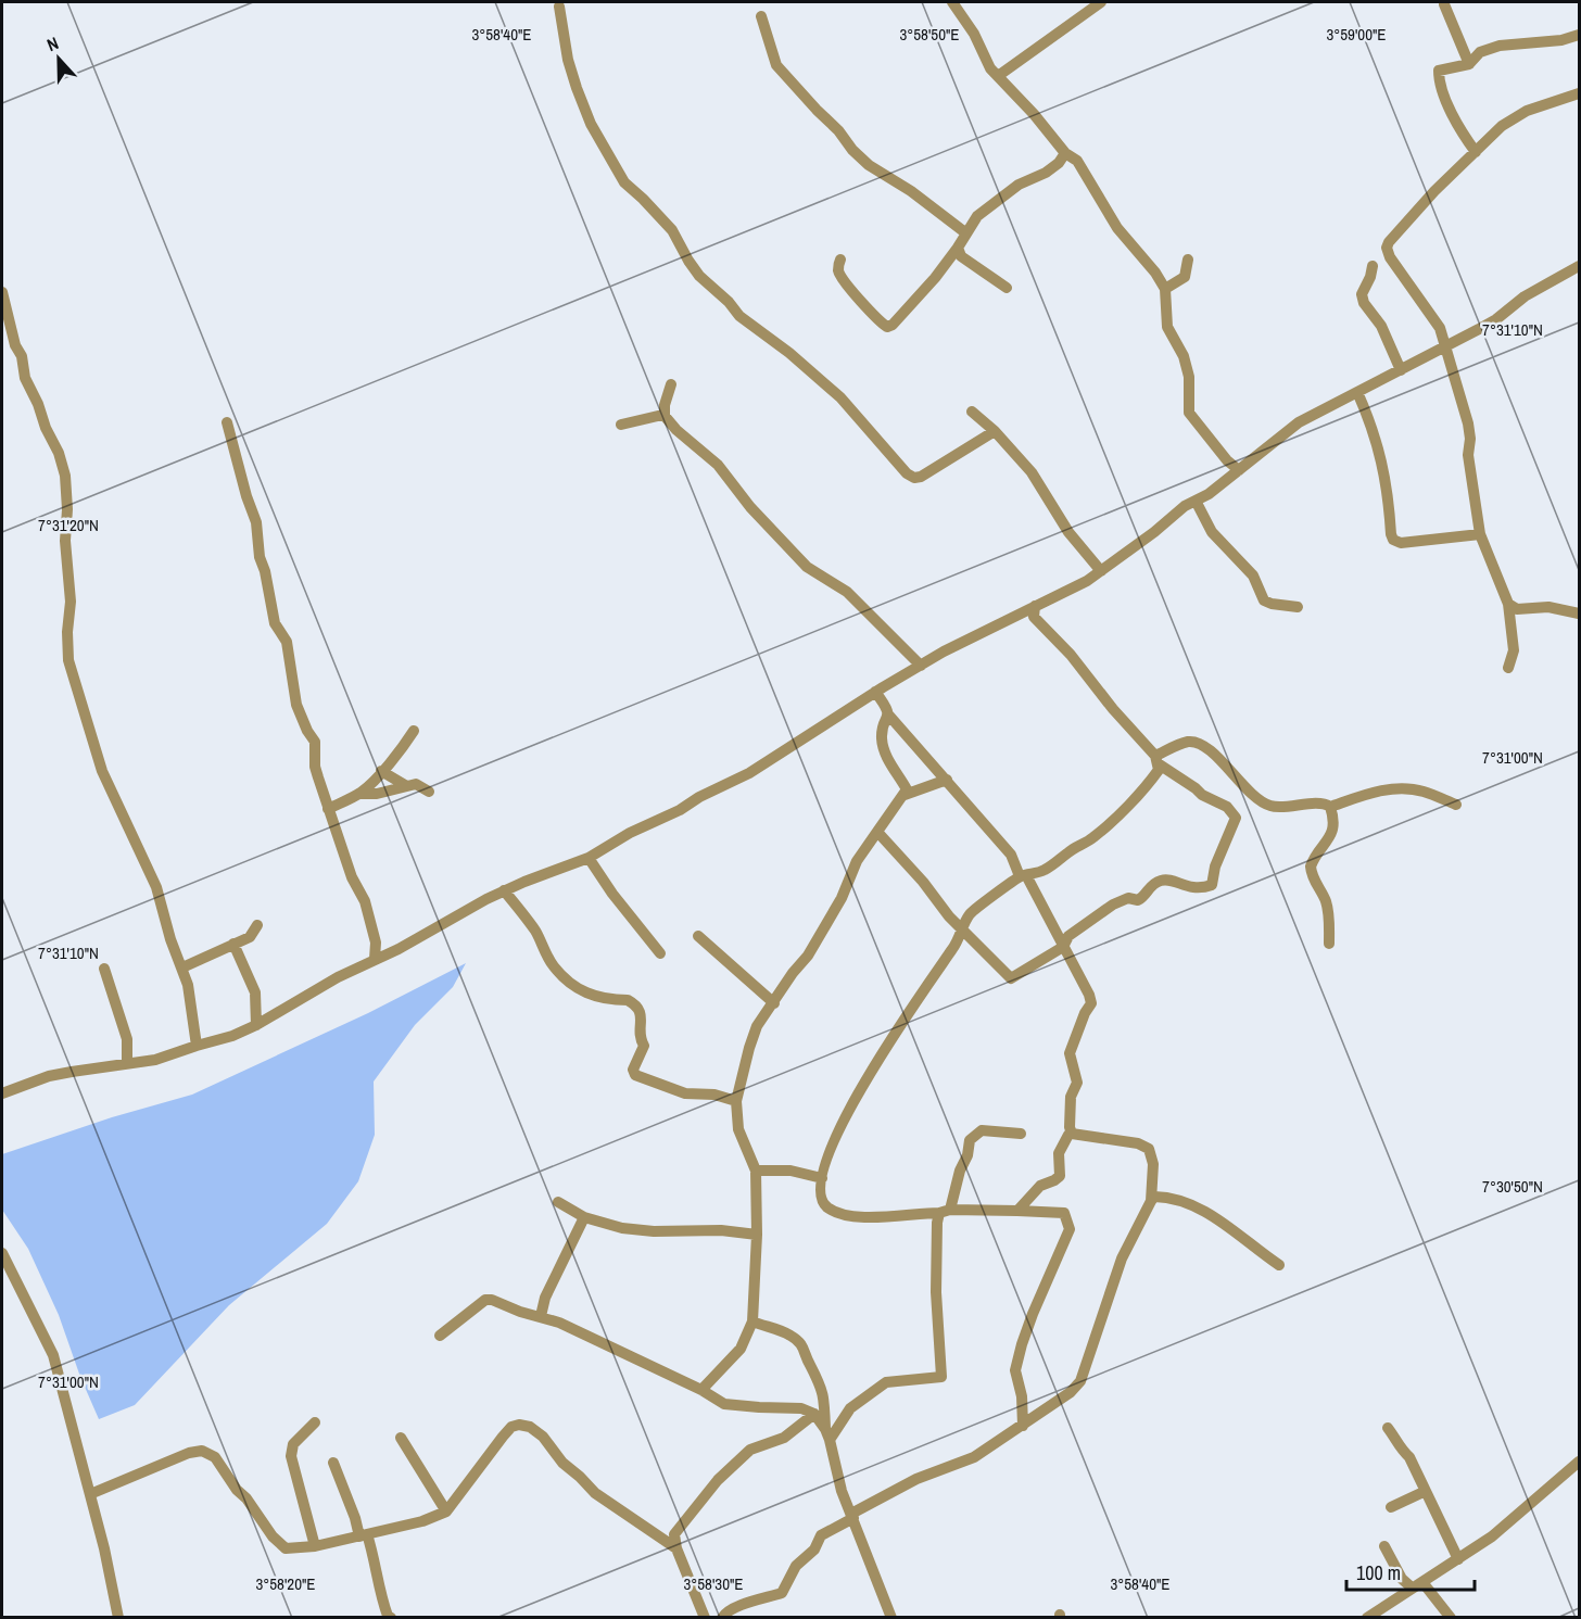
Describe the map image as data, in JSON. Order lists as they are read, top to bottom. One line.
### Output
{"scale_bar":"100 m","north":"top","coordinates":["3°58'40\"E","3°58'50\"E","3°59'00\"E","7°31'10\"N","7°31'20\"N","7°31'00\"N","7°30'50\"N","3°58'20\"E","3°58'30\"E"]}
